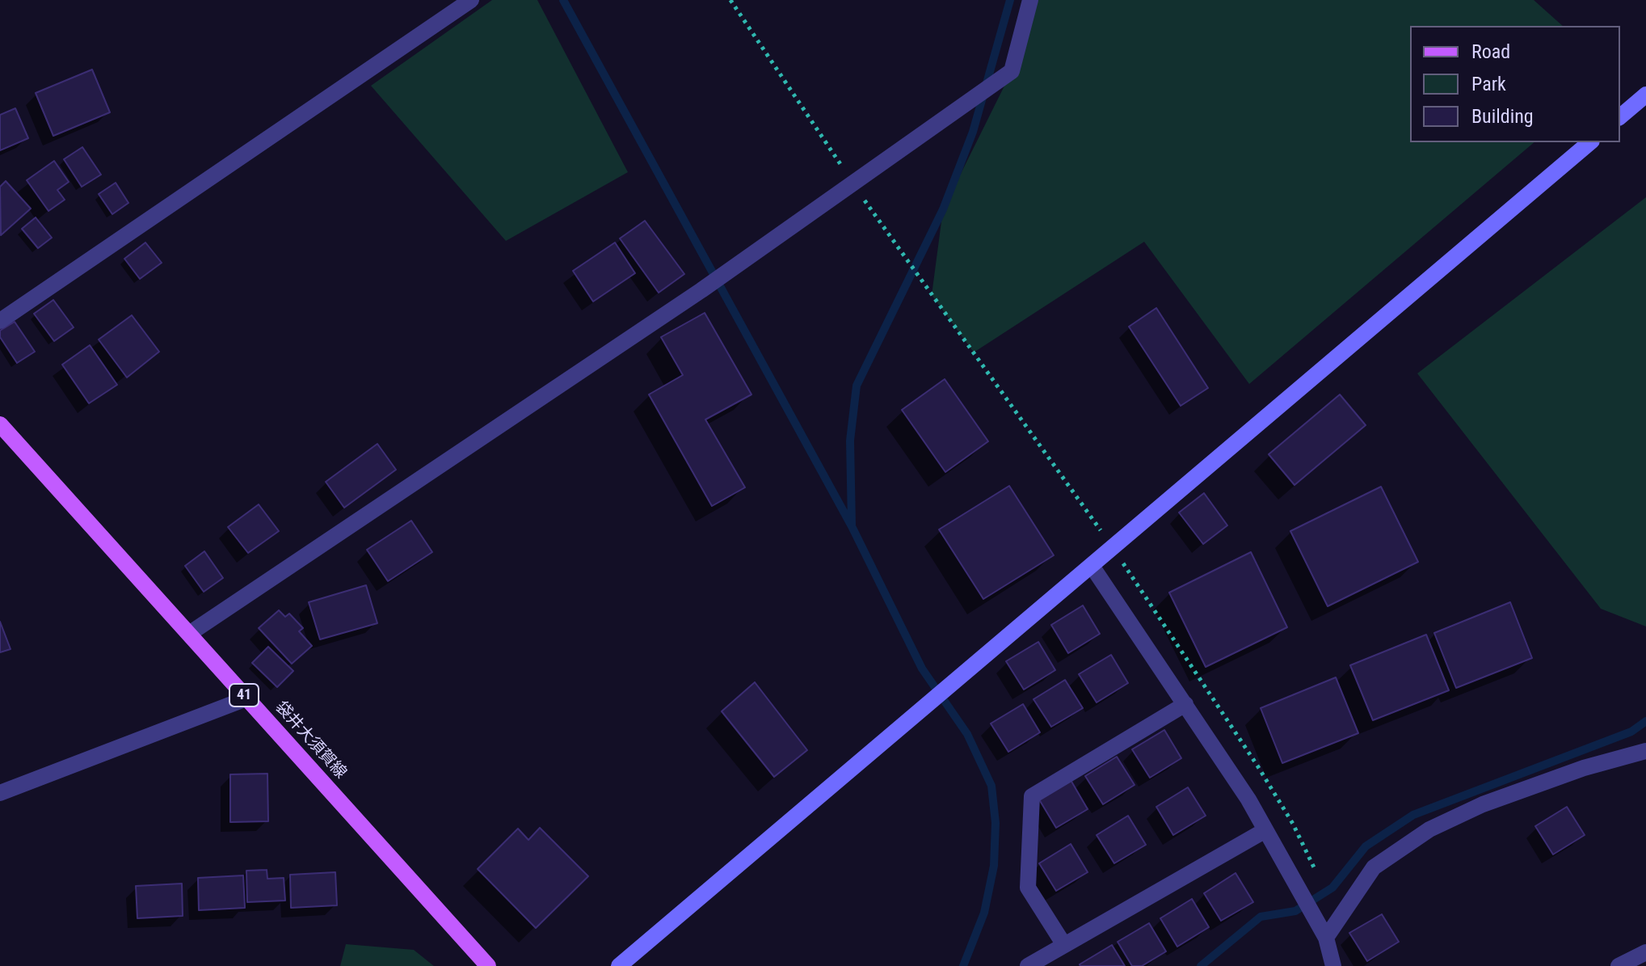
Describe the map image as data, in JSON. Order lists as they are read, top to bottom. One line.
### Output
{"streets":{"main road":["41","袋井大須賀線"]},"legend":["Road","Park","Building"]}
